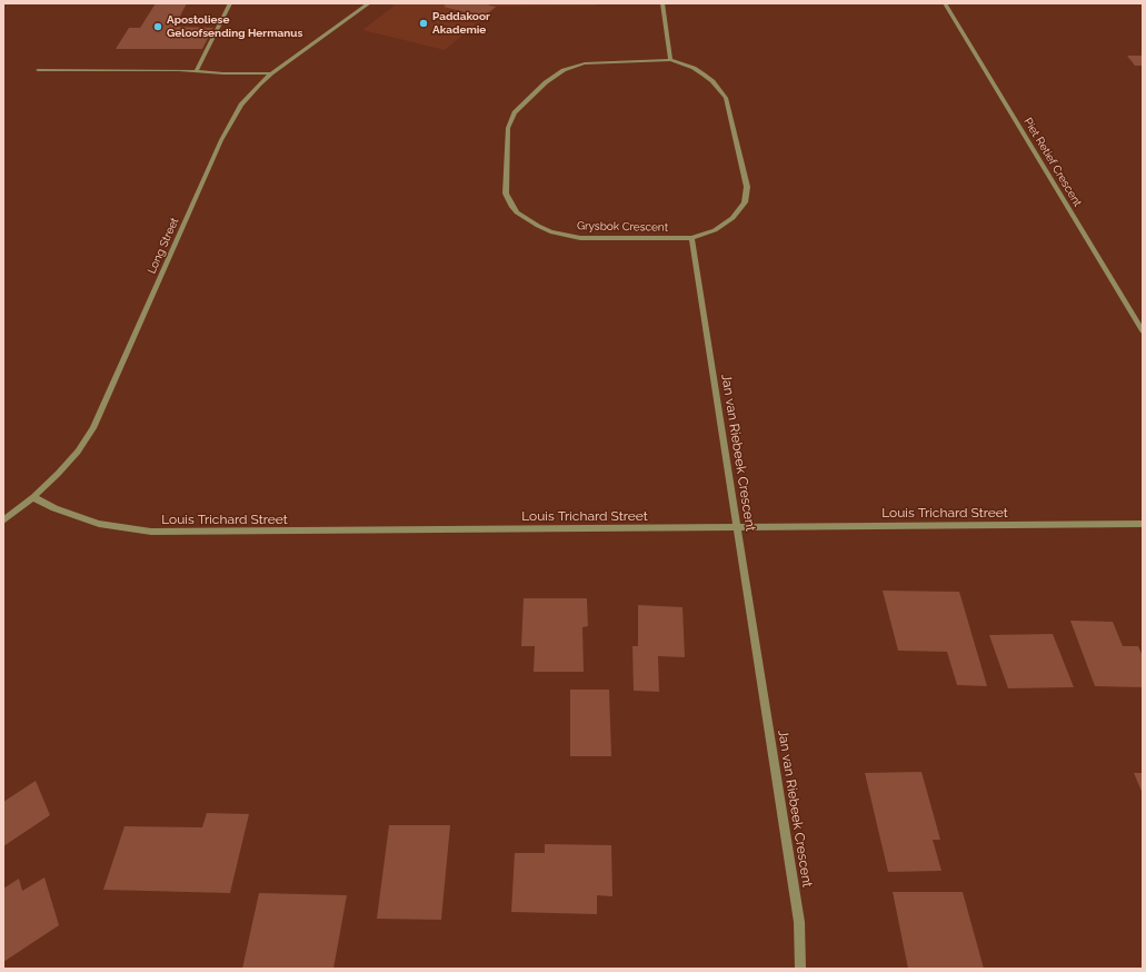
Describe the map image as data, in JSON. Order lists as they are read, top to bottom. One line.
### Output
{"streets":{"street":["Piet Retief Crescent","Grysbok Crescent","Long Street","Jan van Riebeek Crescent","Louis Trichard Street"]},"crossings":[["Grysbok Crescent","Jan van Riebeek Crescent"],["Long Street","Louis Trichard Street"],["Jan van Riebeek Crescent","Louis Trichard Street"]],"places":["Paddakoor Akademie","Apostoliese Geloofsending Hermanus"]}
